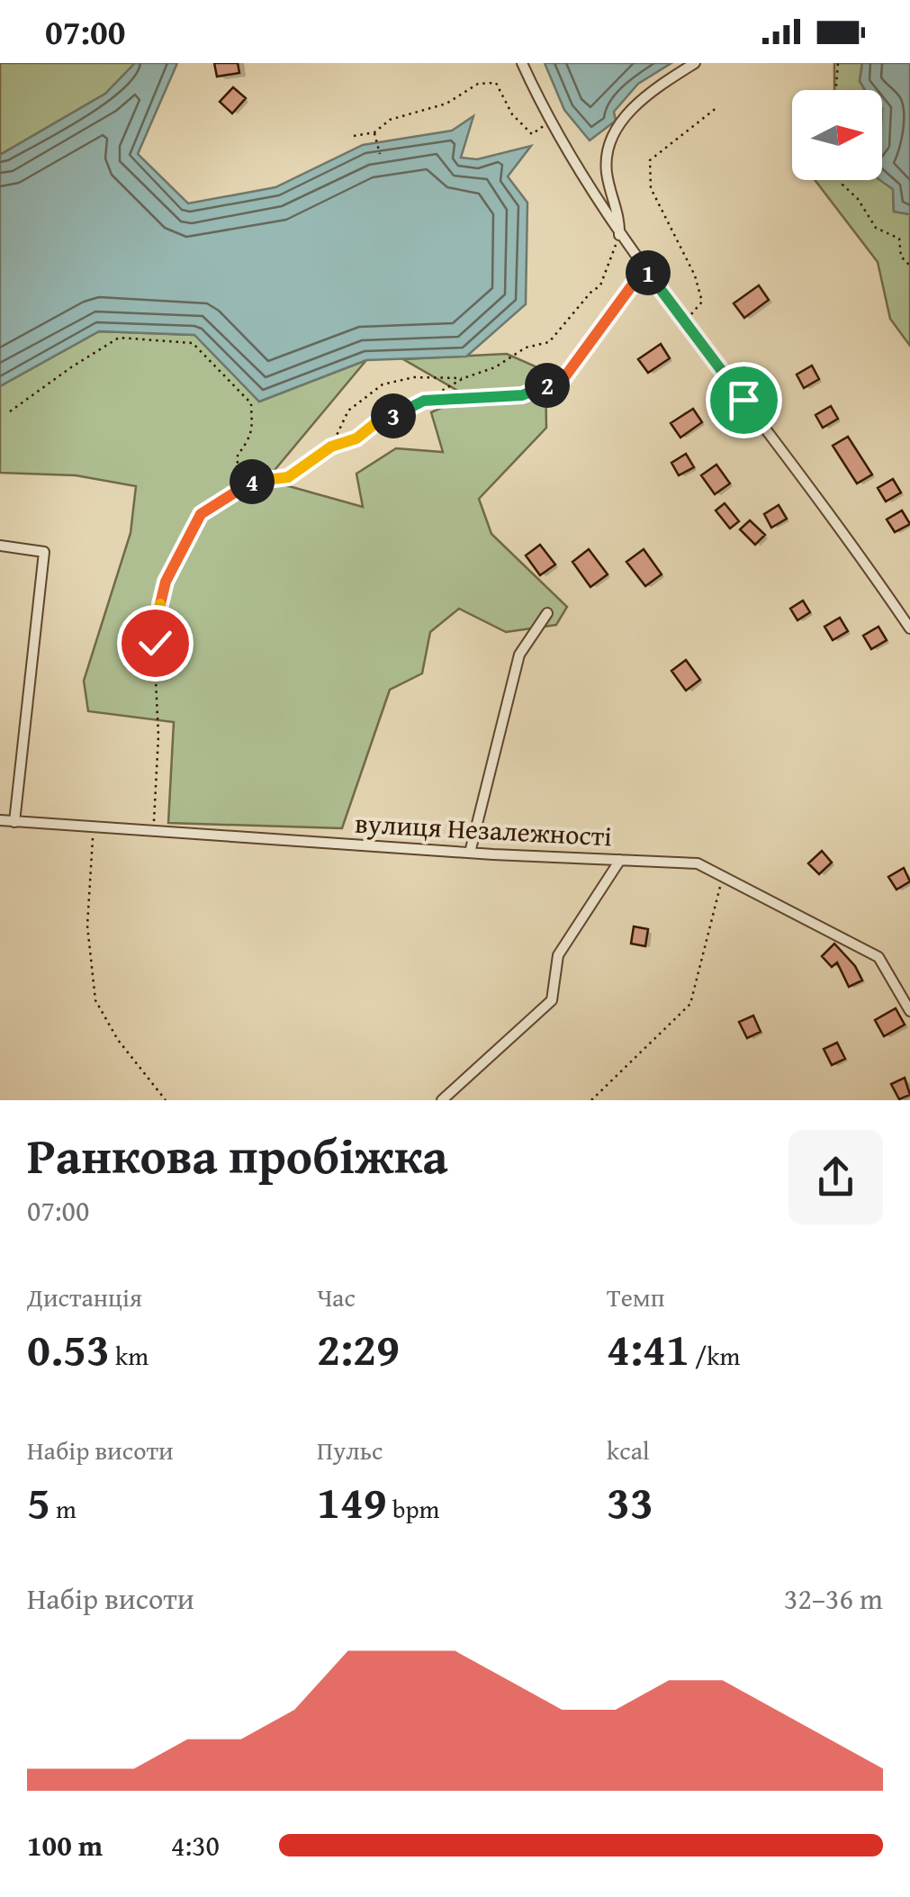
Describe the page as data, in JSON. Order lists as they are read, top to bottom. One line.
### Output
{"streets":{"street":["вулиця Незалежності"]},"north":"right","page":{"status":"07:00","pins":["1","2","3","4"],"heading":["Ранкова пробіжка","07:00"],"stats":[["Дистанція","0.53 km"],["Час","2:29"],["Темп","4:41 /km"],["Набір висоти","5 m"],["Пульс","149 bpm"],["kcal","33"]],"chart":["Набір висоти","32–36 m"],"list":[{"name":"100 m","note":"4:30"}]}}
